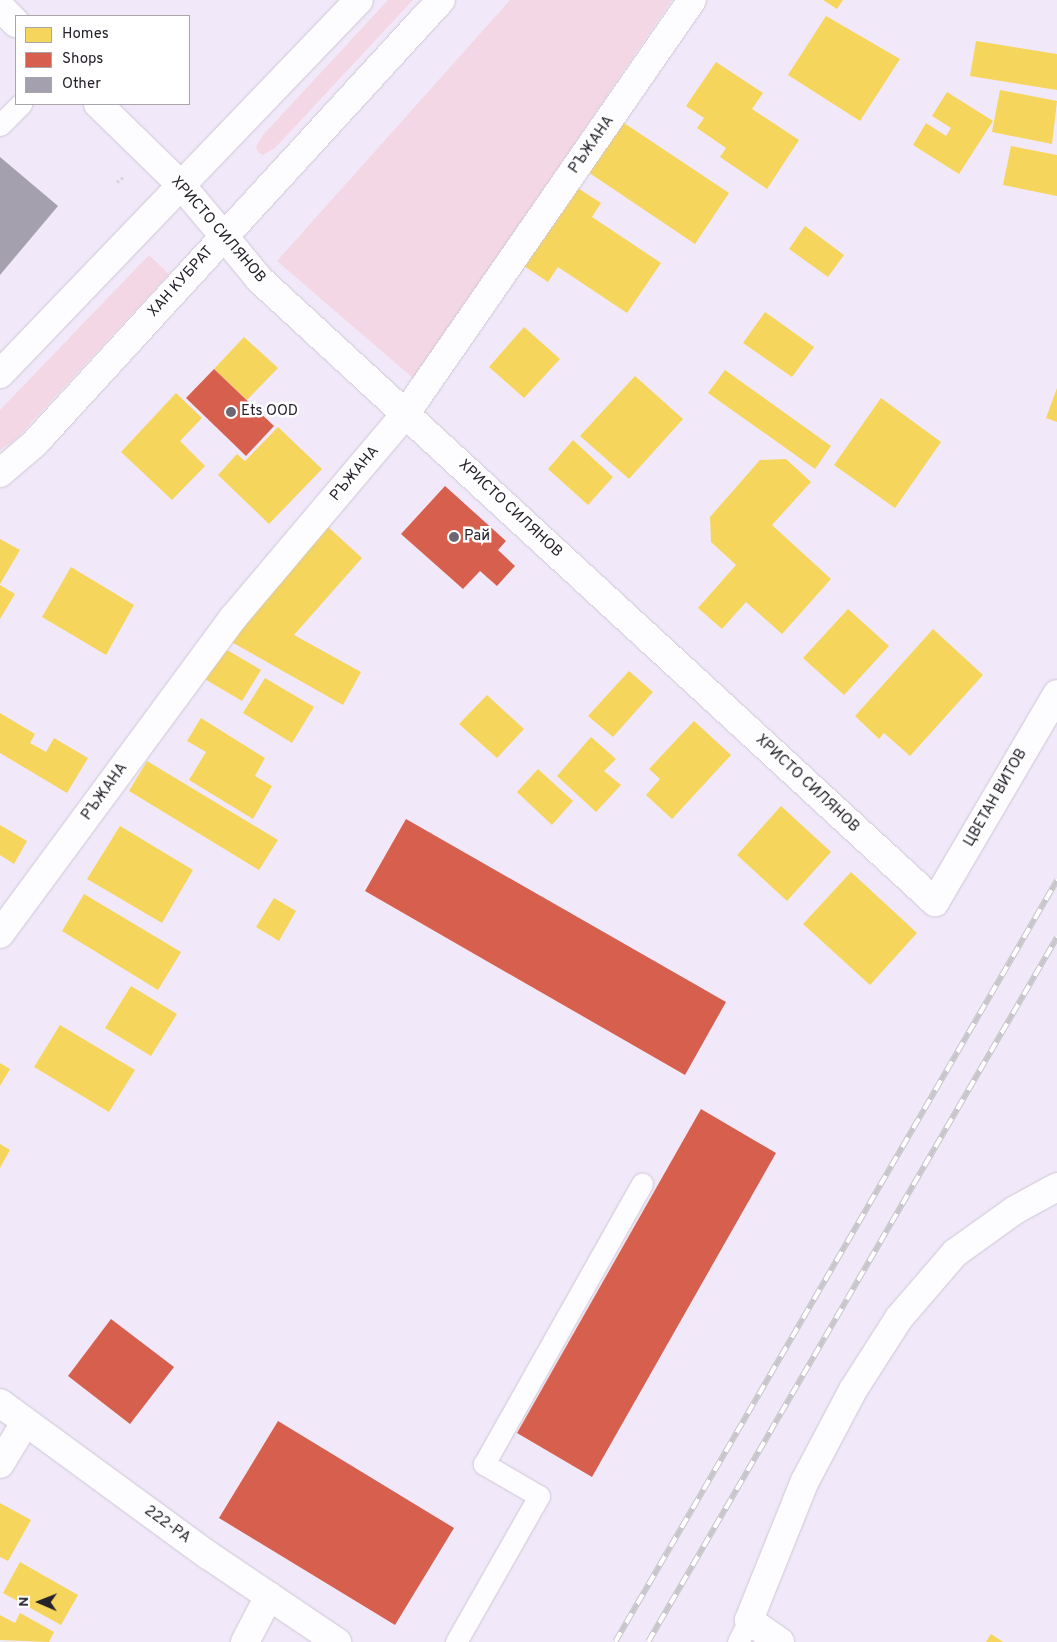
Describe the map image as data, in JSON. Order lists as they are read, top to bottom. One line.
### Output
{"streets":{"street":["РЪЖАНА","ХРИСТО СИЛЯНОВ","ХАН КУБРАТ","ЦВЕТАН ВИТОВ","222-РА"]},"crossings":[["РЪЖАНА","ХРИСТО СИЛЯНОВ"],["ХРИСТО СИЛЯНОВ","ХАН КУБРАТ"],["ХРИСТО СИЛЯНОВ","ЦВЕТАН ВИТОВ"]],"places":["Ets OOD","Рай"],"legend":["Homes","Shops","Other"],"north":"left"}
